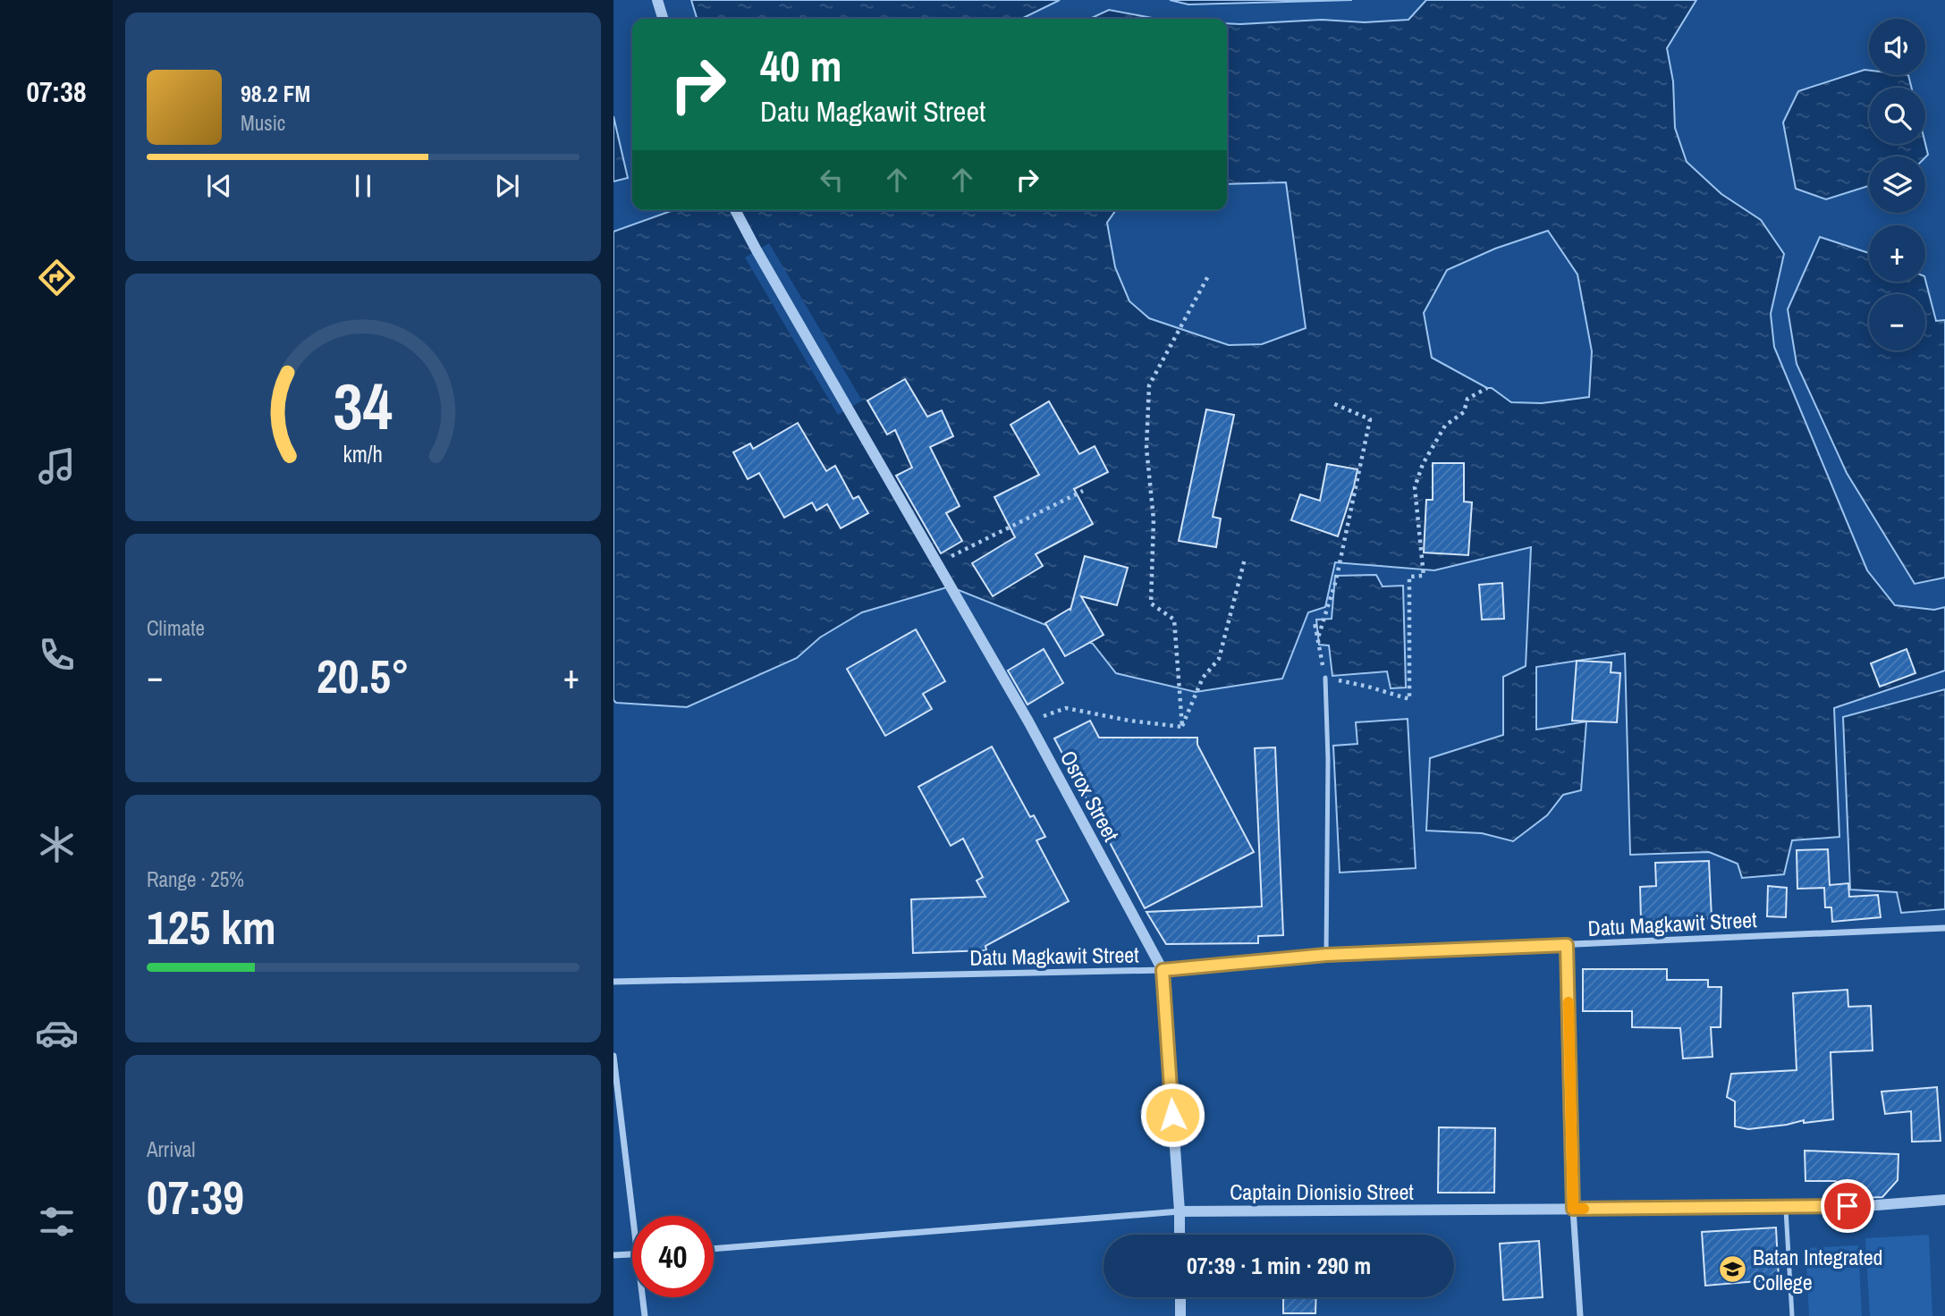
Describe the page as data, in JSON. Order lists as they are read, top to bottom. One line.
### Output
{"streets":{"street":["Osrox Street","Datu Magkawit Street","Captain Dionisio Street"]},"crossings":[["Osrox Street","Datu Magkawit Street"],["Osrox Street","Captain Dionisio Street"]],"places":{"school or university":["Batan Integrated College"]},"page":{"tabs":"07:38","map_buttons":["+","−"],"turn":["40 m","Datu Magkawit Street"],"song":["98.2 FM","Music"],"tile":["Climate",["Range · 25%","125 km"],["Arrival","07:39"]],"heat":["−","20.5°","+"],"limit":"40","trip":"07:39 · 1 min · 290 m","gauge":["34","km/h"]}}
